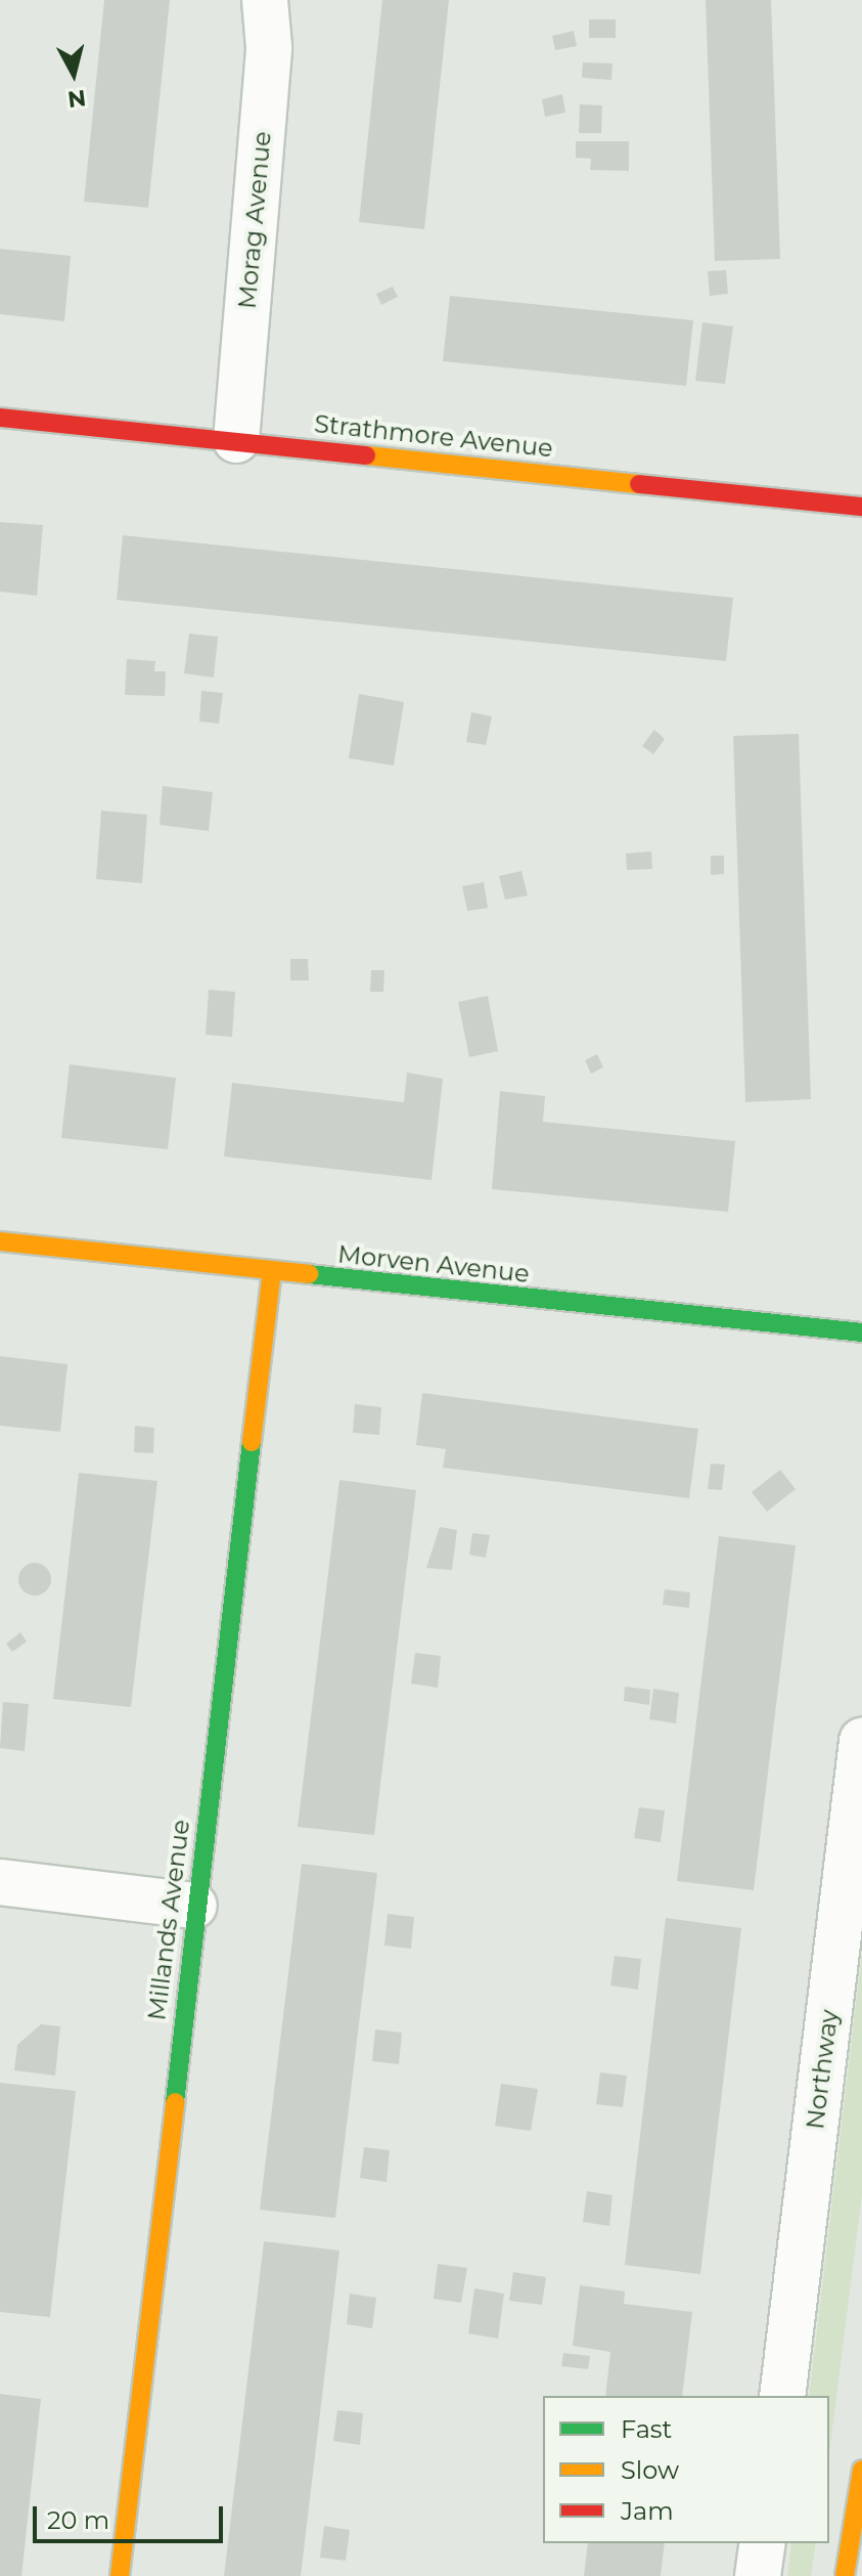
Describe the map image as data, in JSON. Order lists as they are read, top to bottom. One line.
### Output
{"streets":{"street":["Morag Avenue","Strathmore Avenue","Morven Avenue","Millands Avenue","Northway"]},"crossings":[["Morag Avenue","Strathmore Avenue"],["Morven Avenue","Millands Avenue"]],"legend":["Fast","Slow","Jam"],"scale_bar":"20 m","north":"bottom"}
